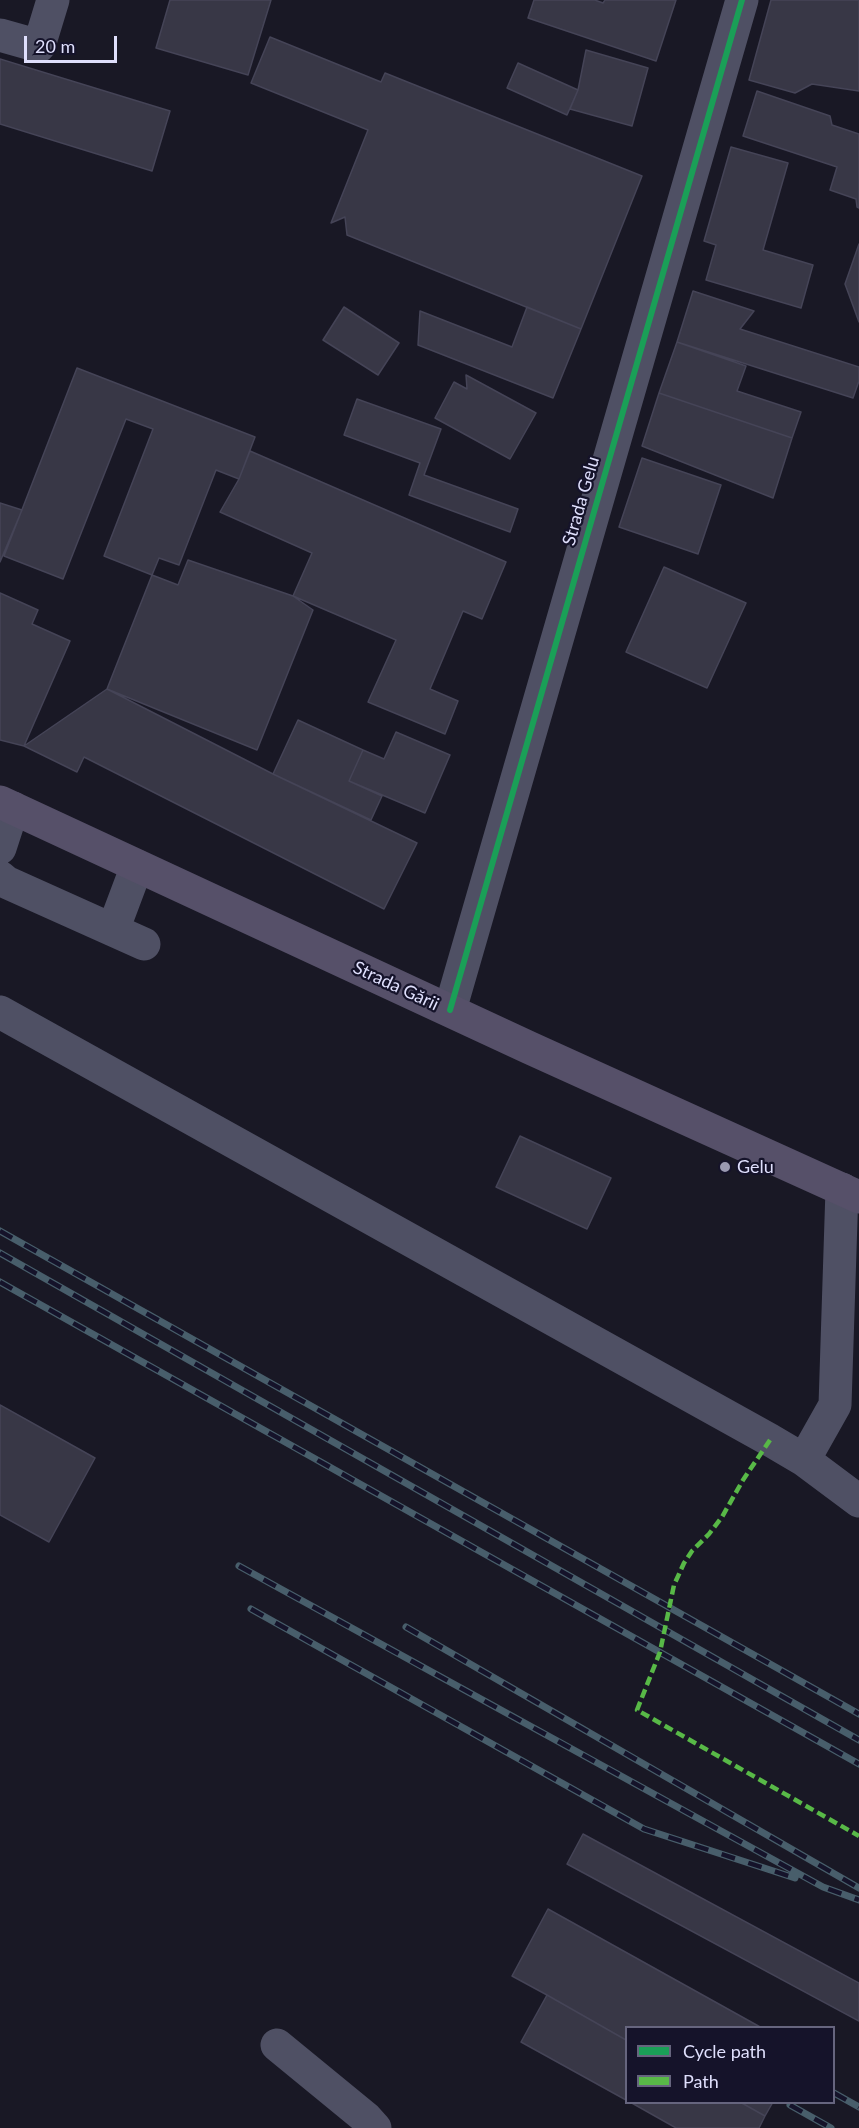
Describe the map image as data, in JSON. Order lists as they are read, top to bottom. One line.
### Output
{"streets":{"main road":["Strada Gării"],"street":["Strada Gelu"]},"crossings":[["Strada Gelu","Strada Gării"]],"places":["Gelu"],"legend":["Cycle path","Path"],"scale_bar":"20 m"}
